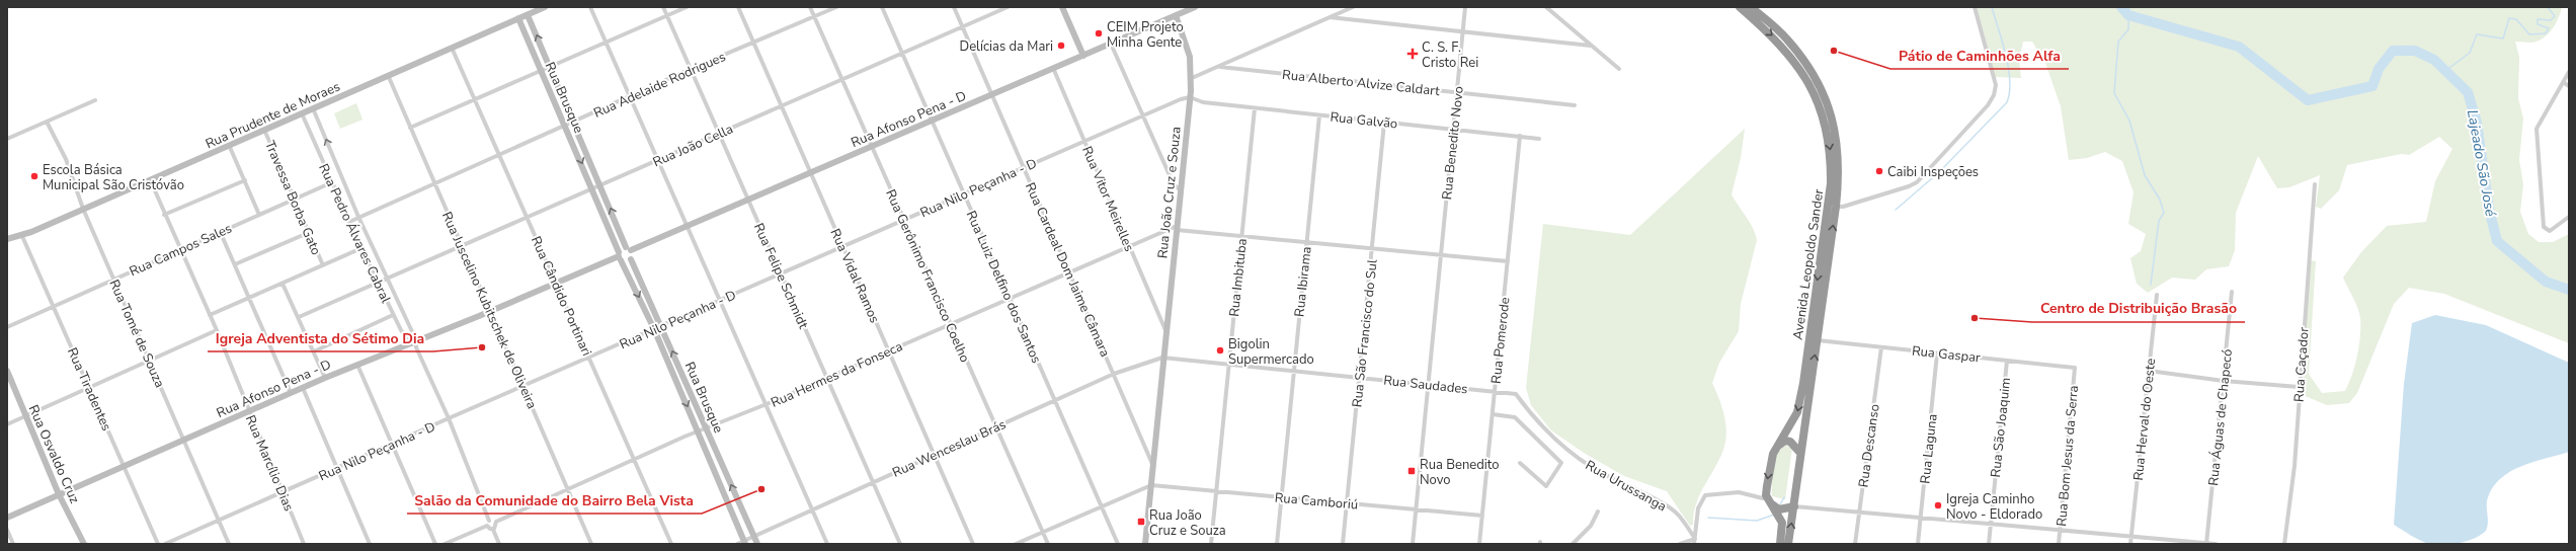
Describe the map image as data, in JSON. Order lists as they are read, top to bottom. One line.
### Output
{"streets":{"highway":["Avenida Leopoldo Sander"],"street":["Rua Alberto Alvize Caldart","Rua Adelaide Rodrigues","Rua Brusque","Rua Prudente de Moraes","Rua Afonso Pena - D","Rua Galvão","Rua Benedito Novo","Rua João Cella","Rua Nilo Peçanha - D","Rua João Cruz e Souza","Travessa Borba Gato","Rua Vitor Meirelles","Rua Pedro Álvares Cabral","Rua Campos Sales","Rua Cardeal Dom Jaime Câmara","Rua Felipe Schmidt","Rua Vidal Ramos","Rua Gerônimo Francisco Coelho","Rua Imbituba","Rua Ibirama","Rua Luiz Delfino dos Santos","Rua Cândido Portinari","Rua Juscelino Kubitschek de Oliveira","Rua Tomé de Souza","Rua São Francisco do Sul","Rua Pomerode","Rua Gaspar","Rua Caçador","Rua Hermes da Fonseca","Rua Saudades","Rua Tiradentes","Rua Águas de Chapecó","Rua Herval do Oeste","Rua São Joaquim","Rua Descanso","Rua Wenceslau Brás","Rua Laguna","Rua Osvaldo Cruz","Rua Bom Jesus da Serra","Rua Marcílio Dias","Rua Urussanga","Rua Camboriú"]},"crossings":[["Rua Alberto Alvize Caldart","Rua Benedito Novo"],["Rua Adelaide Rodrigues","Rua Brusque"],["Rua Adelaide Rodrigues","Rua Pedro Álvares Cabral"],["Rua Adelaide Rodrigues","Rua Felipe Schmidt"],["Rua Adelaide Rodrigues","Rua Vidal Ramos"],["Rua Adelaide Rodrigues","Rua Gerônimo Francisco Coelho"],["Rua Adelaide Rodrigues","Rua Cândido Portinari"],["Rua Adelaide Rodrigues","Rua Juscelino Kubitschek de Oliveira"],["Rua Brusque","Rua Prudente de Moraes"],["Rua Brusque","Rua Afonso Pena - D"],["Rua Brusque","Rua João Cella"],["Rua Brusque","Rua Nilo Peçanha - D"],["Rua Brusque","Rua Hermes da Fonseca"],["Rua Brusque","Rua Wenceslau Brás"],["Rua Prudente de Moraes","Travessa Borba Gato"],["Rua Prudente de Moraes","Rua Pedro Álvares Cabral"],["Rua Prudente de Moraes","Rua Cândido Portinari"],["Rua Prudente de Moraes","Rua Juscelino Kubitschek de Oliveira"],["Rua Prudente de Moraes","Rua Tomé de Souza"],["Rua Prudente de Moraes","Rua Tiradentes"],["Rua Prudente de Moraes","Rua Marcílio Dias"],["Rua Afonso Pena - D","Rua João Cruz e Souza"],["Rua Afonso Pena - D","Rua Vitor Meirelles"],["Rua Afonso Pena - D","Rua Pedro Álvares Cabral"],["Rua Afonso Pena - D","Rua Cardeal Dom Jaime Câmara"],["Rua Afonso Pena - D","Rua Felipe Schmidt"],["Rua Afonso Pena - D","Rua Vidal Ramos"],["Rua Afonso Pena - D","Rua Gerônimo Francisco Coelho"],["Rua Afonso Pena - D","Rua Luiz Delfino dos Santos"],["Rua Afonso Pena - D","Rua Cândido Portinari"],["Rua Afonso Pena - D","Rua Juscelino Kubitschek de Oliveira"],["Rua Afonso Pena - D","Rua Tomé de Souza"],["Rua Afonso Pena - D","Rua Tiradentes"],["Rua Afonso Pena - D","Rua Osvaldo Cruz"],["Rua Afonso Pena - D","Rua Marcílio Dias"],["Rua Galvão","Rua Benedito Novo"],["Rua Galvão","Rua Nilo Peçanha - D"],["Rua Galvão","Rua João Cruz e Souza"],["Rua Galvão","Rua Imbituba"],["Rua Galvão","Rua Ibirama"],["Rua Galvão","Rua São Francisco do Sul"],["Rua Galvão","Rua Pomerode"],["Rua Benedito Novo","Rua Hermes da Fonseca"],["Rua Benedito Novo","Rua Saudades"],["Rua Benedito Novo","Rua Camboriú"],["Rua João Cella","Rua Pedro Álvares Cabral"],["Rua João Cella","Rua Cardeal Dom Jaime Câmara"],["Rua João Cella","Rua Felipe Schmidt"],["Rua João Cella","Rua Vidal Ramos"],["Rua João Cella","Rua Gerônimo Francisco Coelho"],["Rua João Cella","Rua Luiz Delfino dos Santos"],["Rua João Cella","Rua Cândido Portinari"],["Rua João Cella","Rua Juscelino Kubitschek de Oliveira"],["Rua Nilo Peçanha - D","Rua João Cruz e Souza"],["Rua Nilo Peçanha - D","Rua Vitor Meirelles"],["Rua Nilo Peçanha - D","Rua Pedro Álvares Cabral"],["Rua Nilo Peçanha - D","Rua Cardeal Dom Jaime Câmara"],["Rua Nilo Peçanha - D","Rua Felipe Schmidt"],["Rua Nilo Peçanha - D","Rua Vidal Ramos"],["Rua Nilo Peçanha - D","Rua Gerônimo Francisco Coelho"],["Rua Nilo Peçanha - D","Rua Luiz Delfino dos Santos"],["Rua Nilo Peçanha - D","Rua Cândido Portinari"],["Rua Nilo Peçanha - D","Rua Juscelino Kubitschek de Oliveira"],["Rua Nilo Peçanha - D","Rua Tomé de Souza"],["Rua Nilo Peçanha - D","Rua Marcílio Dias"],["Rua João Cruz e Souza","Rua Vitor Meirelles"],["Rua João Cruz e Souza","Rua Cardeal Dom Jaime Câmara"],["Rua João Cruz e Souza","Rua Hermes da Fonseca"],["Rua João Cruz e Souza","Rua Saudades"],["Rua João Cruz e Souza","Rua Wenceslau Brás"],["Rua João Cruz e Souza","Rua Camboriú"],["Travessa Borba Gato","Rua Campos Sales"],["Rua Vitor Meirelles","Rua Hermes da Fonseca"],["Rua Pedro Álvares Cabral","Rua Campos Sales"],["Rua Campos Sales","Rua Tomé de Souza"],["Rua Campos Sales","Rua Tiradentes"],["Rua Campos Sales","Rua Marcílio Dias"],["Avenida Leopoldo Sander","Rua Gaspar"],["Rua Cardeal Dom Jaime Câmara","Rua Hermes da Fonseca"],["Rua Cardeal Dom Jaime Câmara","Rua Wenceslau Brás"],["Rua Felipe Schmidt","Rua Hermes da Fonseca"],["Rua Felipe Schmidt","Rua Wenceslau Brás"],["Rua Vidal Ramos","Rua Hermes da Fonseca"],["Rua Vidal Ramos","Rua Wenceslau Brás"],["Rua Gerônimo Francisco Coelho","Rua Hermes da Fonseca"],["Rua Gerônimo Francisco Coelho","Rua Wenceslau Brás"],["Rua Imbituba","Rua Hermes da Fonseca"],["Rua Imbituba","Rua Saudades"],["Rua Imbituba","Rua Camboriú"],["Rua Ibirama","Rua Hermes da Fonseca"],["Rua Ibirama","Rua Saudades"],["Rua Ibirama","Rua Camboriú"],["Rua Luiz Delfino dos Santos","Rua Hermes da Fonseca"],["Rua Luiz Delfino dos Santos","Rua Wenceslau Brás"],["Rua Cândido Portinari","Rua Hermes da Fonseca"],["Rua Juscelino Kubitschek de Oliveira","Rua Hermes da Fonseca"],["Rua São Francisco do Sul","Rua Hermes da Fonseca"],["Rua São Francisco do Sul","Rua Saudades"],["Rua São Francisco do Sul","Rua Camboriú"],["Rua Pomerode","Rua Hermes da Fonseca"],["Rua Pomerode","Rua Saudades"],["Rua Pomerode","Rua Urussanga"],["Rua Pomerode","Rua Camboriú"],["Rua Gaspar","Rua São Joaquim"],["Rua Gaspar","Rua Descanso"],["Rua Gaspar","Rua Laguna"],["Rua Gaspar","Rua Bom Jesus da Serra"],["Rua Saudades","Rua Wenceslau Brás"],["Rua Saudades","Rua Urussanga"]],"water":["Lajeado São José"],"places":{"other":["CEIM Projeto Minha Gente","Delícias da Mari","Pátio de Caminhões Alfa","Caibi Inspeçōes","Escola Básica Municipal São Cristóvão","Centro de Distribuição Brasão","Igreja Adventista do Sétimo Dia","Bigolin Supermercado","Salão da Comunidade do Bairro Bela Vista","Igreja Caminho Novo - Eldorado"],"health":["C. S. F. Cristo Rei"],"transit":["Rua Benedito Novo","Rua João Cruz e Souza"]}}
